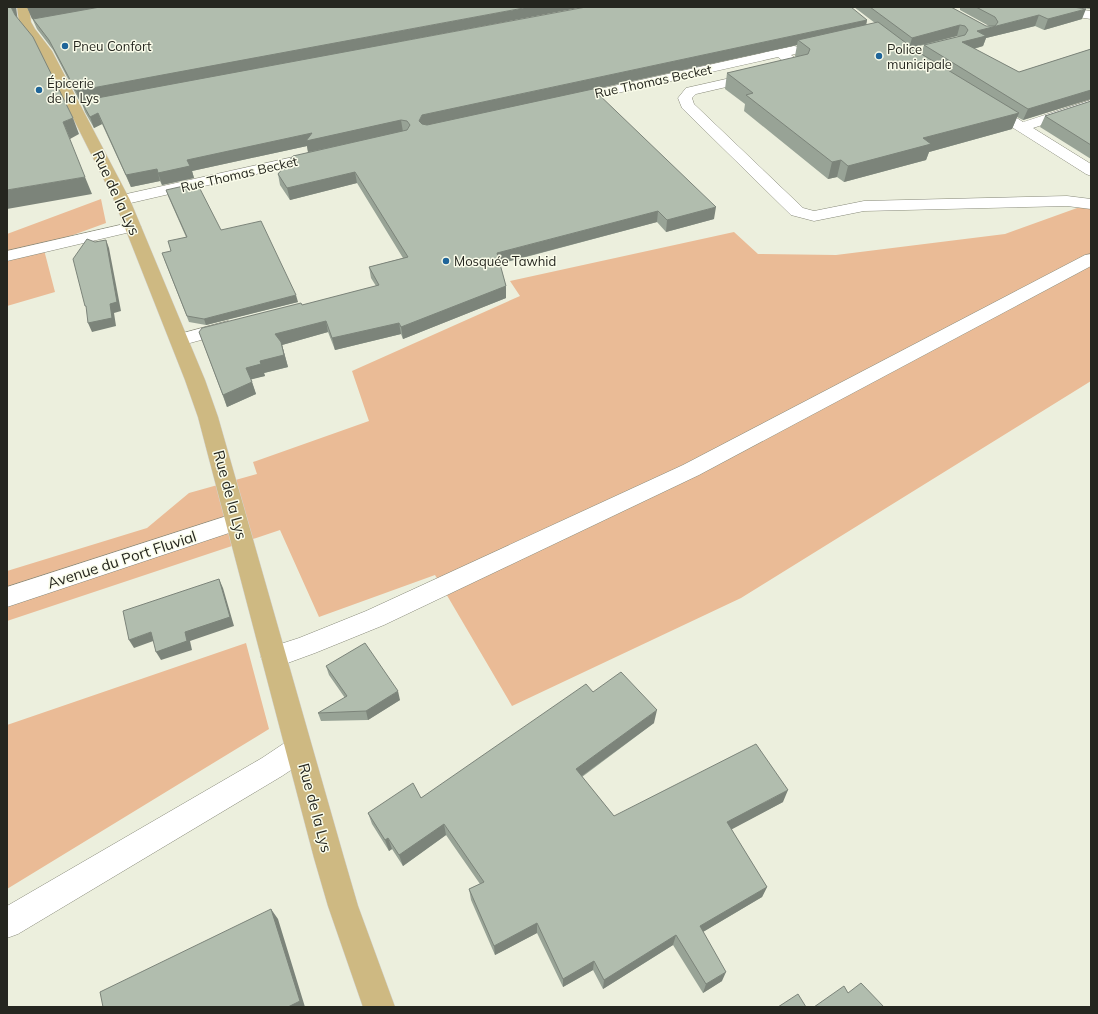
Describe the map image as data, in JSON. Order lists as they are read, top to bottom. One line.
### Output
{"streets":{"main road":["Rue de la Lys"],"street":["Rue Thomas Becket","Avenue du Port Fluvial"]},"crossings":[["Rue Thomas Becket","Rue de la Lys"],["Rue de la Lys","Avenue du Port Fluvial"]],"places":["Pneu Confort","Police municipale","Épicerie de la Lys","Mosquée Tawhid"]}
